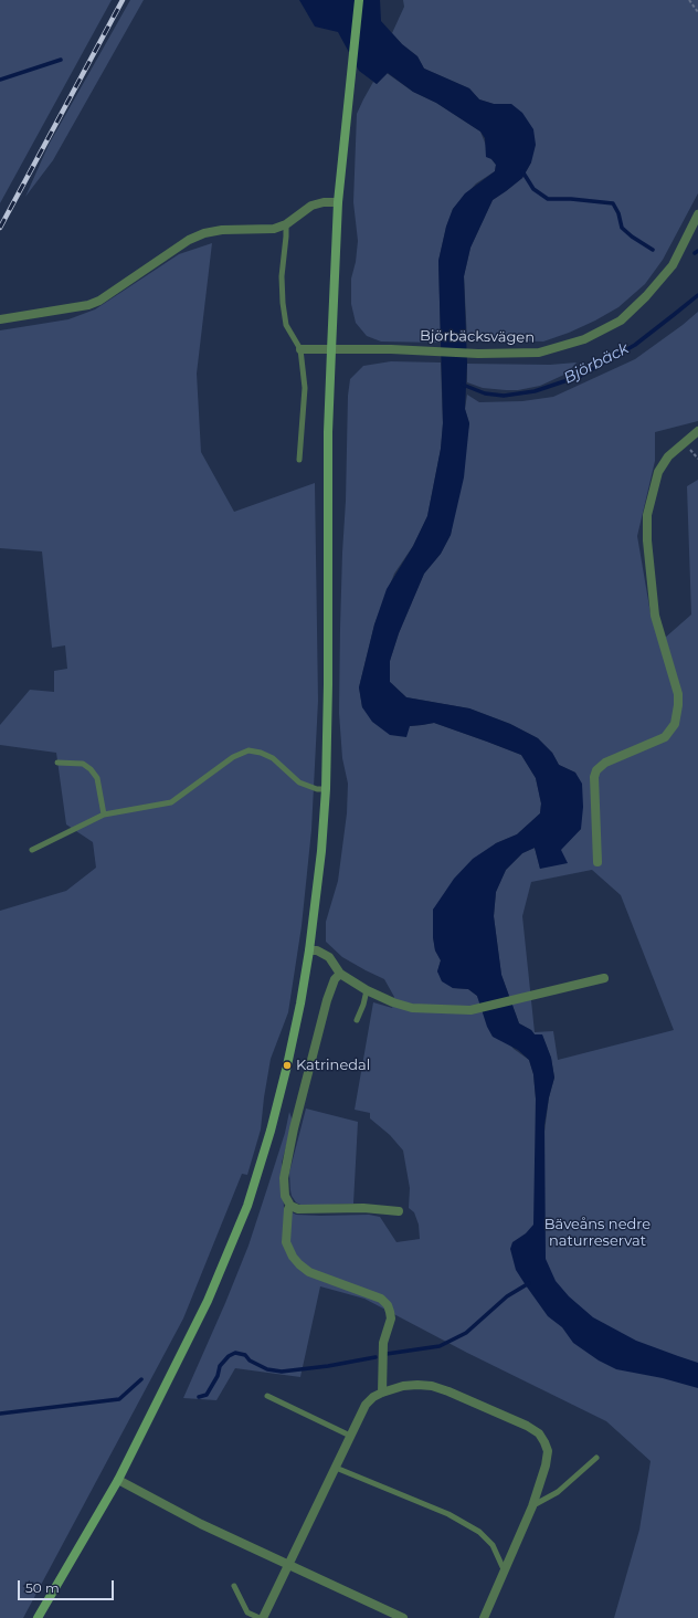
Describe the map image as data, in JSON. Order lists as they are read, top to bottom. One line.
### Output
{"streets":{"street":["Björbäcksvägen"]},"water":["Björbäck"],"parks":["Bäveåns nedre naturreservat"],"places":["Katrinedal"],"scale_bar":"50 m"}
